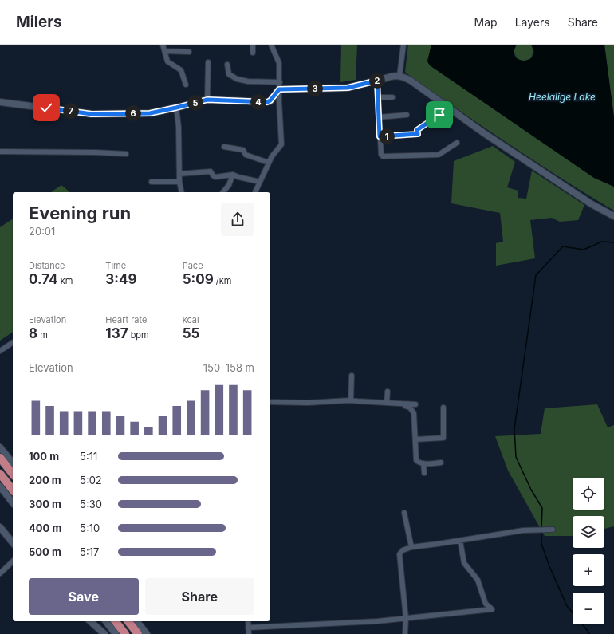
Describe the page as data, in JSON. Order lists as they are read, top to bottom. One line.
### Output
{"water":["Heelalige Lake"],"page":{"header":"Milers","nav":["Map","Layers","Share"],"pins":["2","3","4","5","7","6","1"],"heading":["Evening run","20:01"],"stats":[["Distance","0.74 km"],["Time","3:49"],["Pace","5:09 /km"],["Elevation","8 m"],["Heart rate","137 bpm"],["kcal","55"]],"chart":["Elevation","150–158 m"],"list":[{"name":"100 m","note":"5:11"},{"name":"200 m","note":"5:02"},{"name":"300 m","note":"5:30"},{"name":"400 m","note":"5:10"},{"name":"500 m","note":"5:17"}],"map_buttons":["+","−"],"buttons":["Save","Share"]}}
